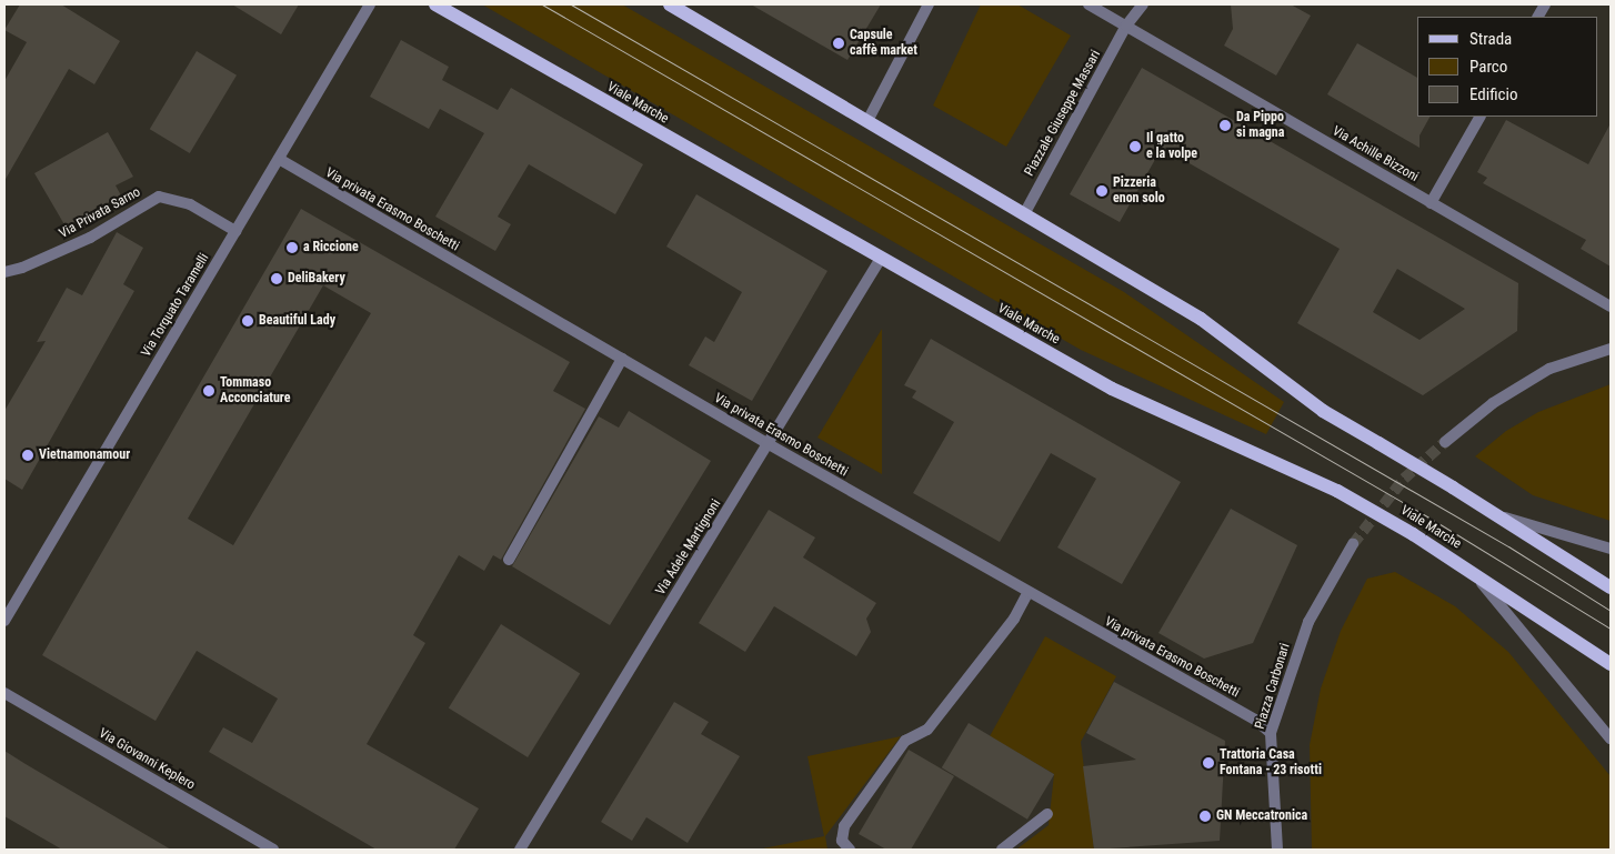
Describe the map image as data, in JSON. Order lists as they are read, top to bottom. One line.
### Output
{"streets":{"main road":["Viale Marche"],"street":["Piazzale Giuseppe Massari","Via Achille Bizzoni","Via privata Erasmo Boschetti","Via Privata Sarno","Via Torquato Taramelli","Via Adele Martignoni","Piazza Carbonari","Via Giovanni Keplero"]},"crossings":[["Viale Marche","Via Adele Martignoni"],["Piazzale Giuseppe Massari","Via Achille Bizzoni"],["Via privata Erasmo Boschetti","Via Torquato Taramelli"],["Via privata Erasmo Boschetti","Via Adele Martignoni"],["Via privata Erasmo Boschetti","Piazza Carbonari"],["Via Privata Sarno","Via Torquato Taramelli"]],"places":["Capsule caffè market","Da Pippo si magna","Il gatto e la volpe","Pizzeria enon solo","a Riccione","DeliBakery","Beautiful Lady","Tommaso Acconciature","Vietnamonamour","Trattoria Casa Fontana - 23 risotti","GN Meccatronica"],"legend":["Strada","Parco","Edificio"]}
